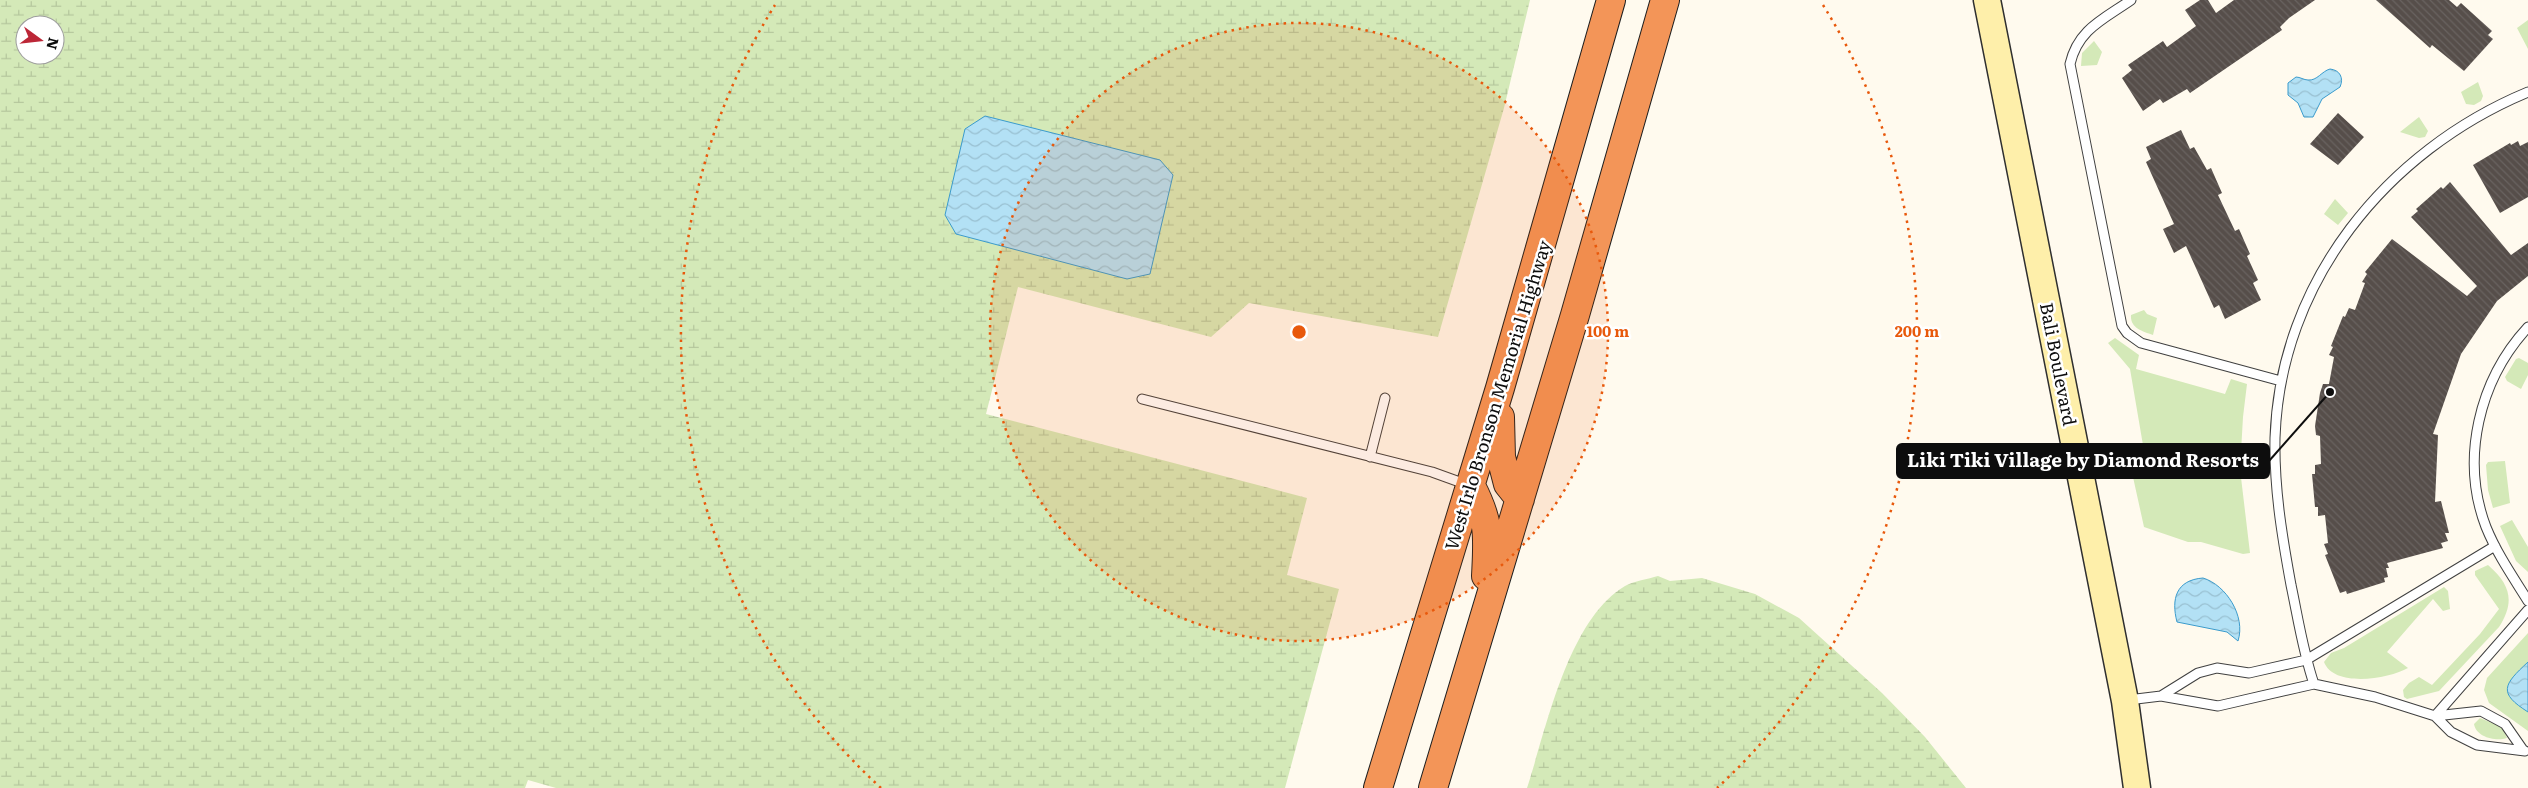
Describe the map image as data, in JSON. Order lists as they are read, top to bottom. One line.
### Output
{"streets":{"highway":["West Irlo Bronson Memorial Highway"],"street":["Bali Boulevard"]},"places":["Liki Tiki Village by Diamond Resorts"],"north":"right","rings":["100 m","200 m"]}
